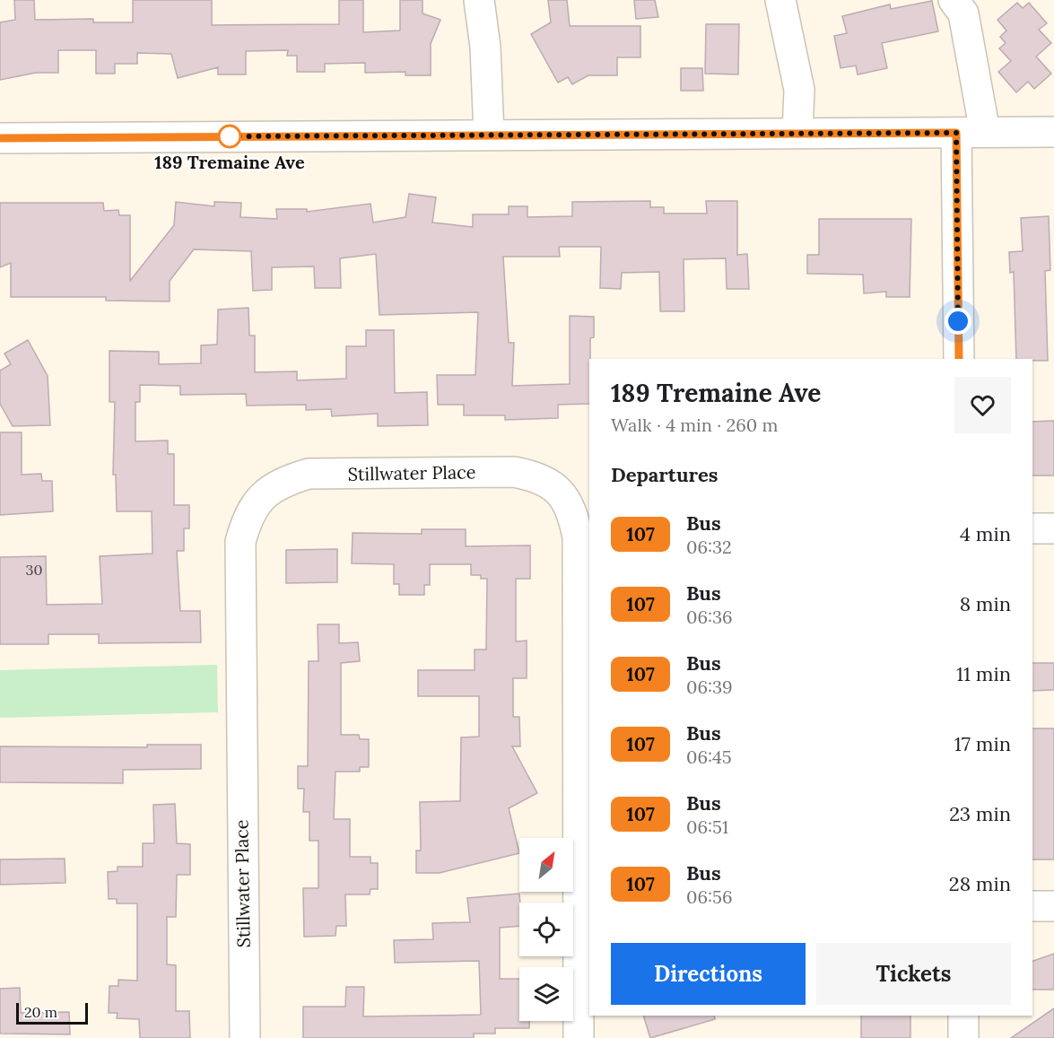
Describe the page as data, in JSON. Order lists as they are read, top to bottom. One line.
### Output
{"streets":{"street":["Stillwater Place"]},"places":["189 Tremaine Ave"],"lines":["bus line 107"],"house_numbers":["30"],"scale_bar":"20 m","north":"top right","page":{"heading":[["189 Tremaine Ave","Walk · 4 min · 260 m"],"Departures"],"list":[{"mark":"107","name":"Bus","note":"06:32","value":"4 min"},{"mark":"107","name":"Bus","note":"06:36","value":"8 min"},{"mark":"107","name":"Bus","note":"06:39","value":"11 min"},{"mark":"107","name":"Bus","note":"06:45","value":"17 min"},{"mark":"107","name":"Bus","note":"06:51","value":"23 min"},{"mark":"107","name":"Bus","note":"06:56","value":"28 min"}],"buttons":["Directions","Tickets"],"scale":"20 m"}}
